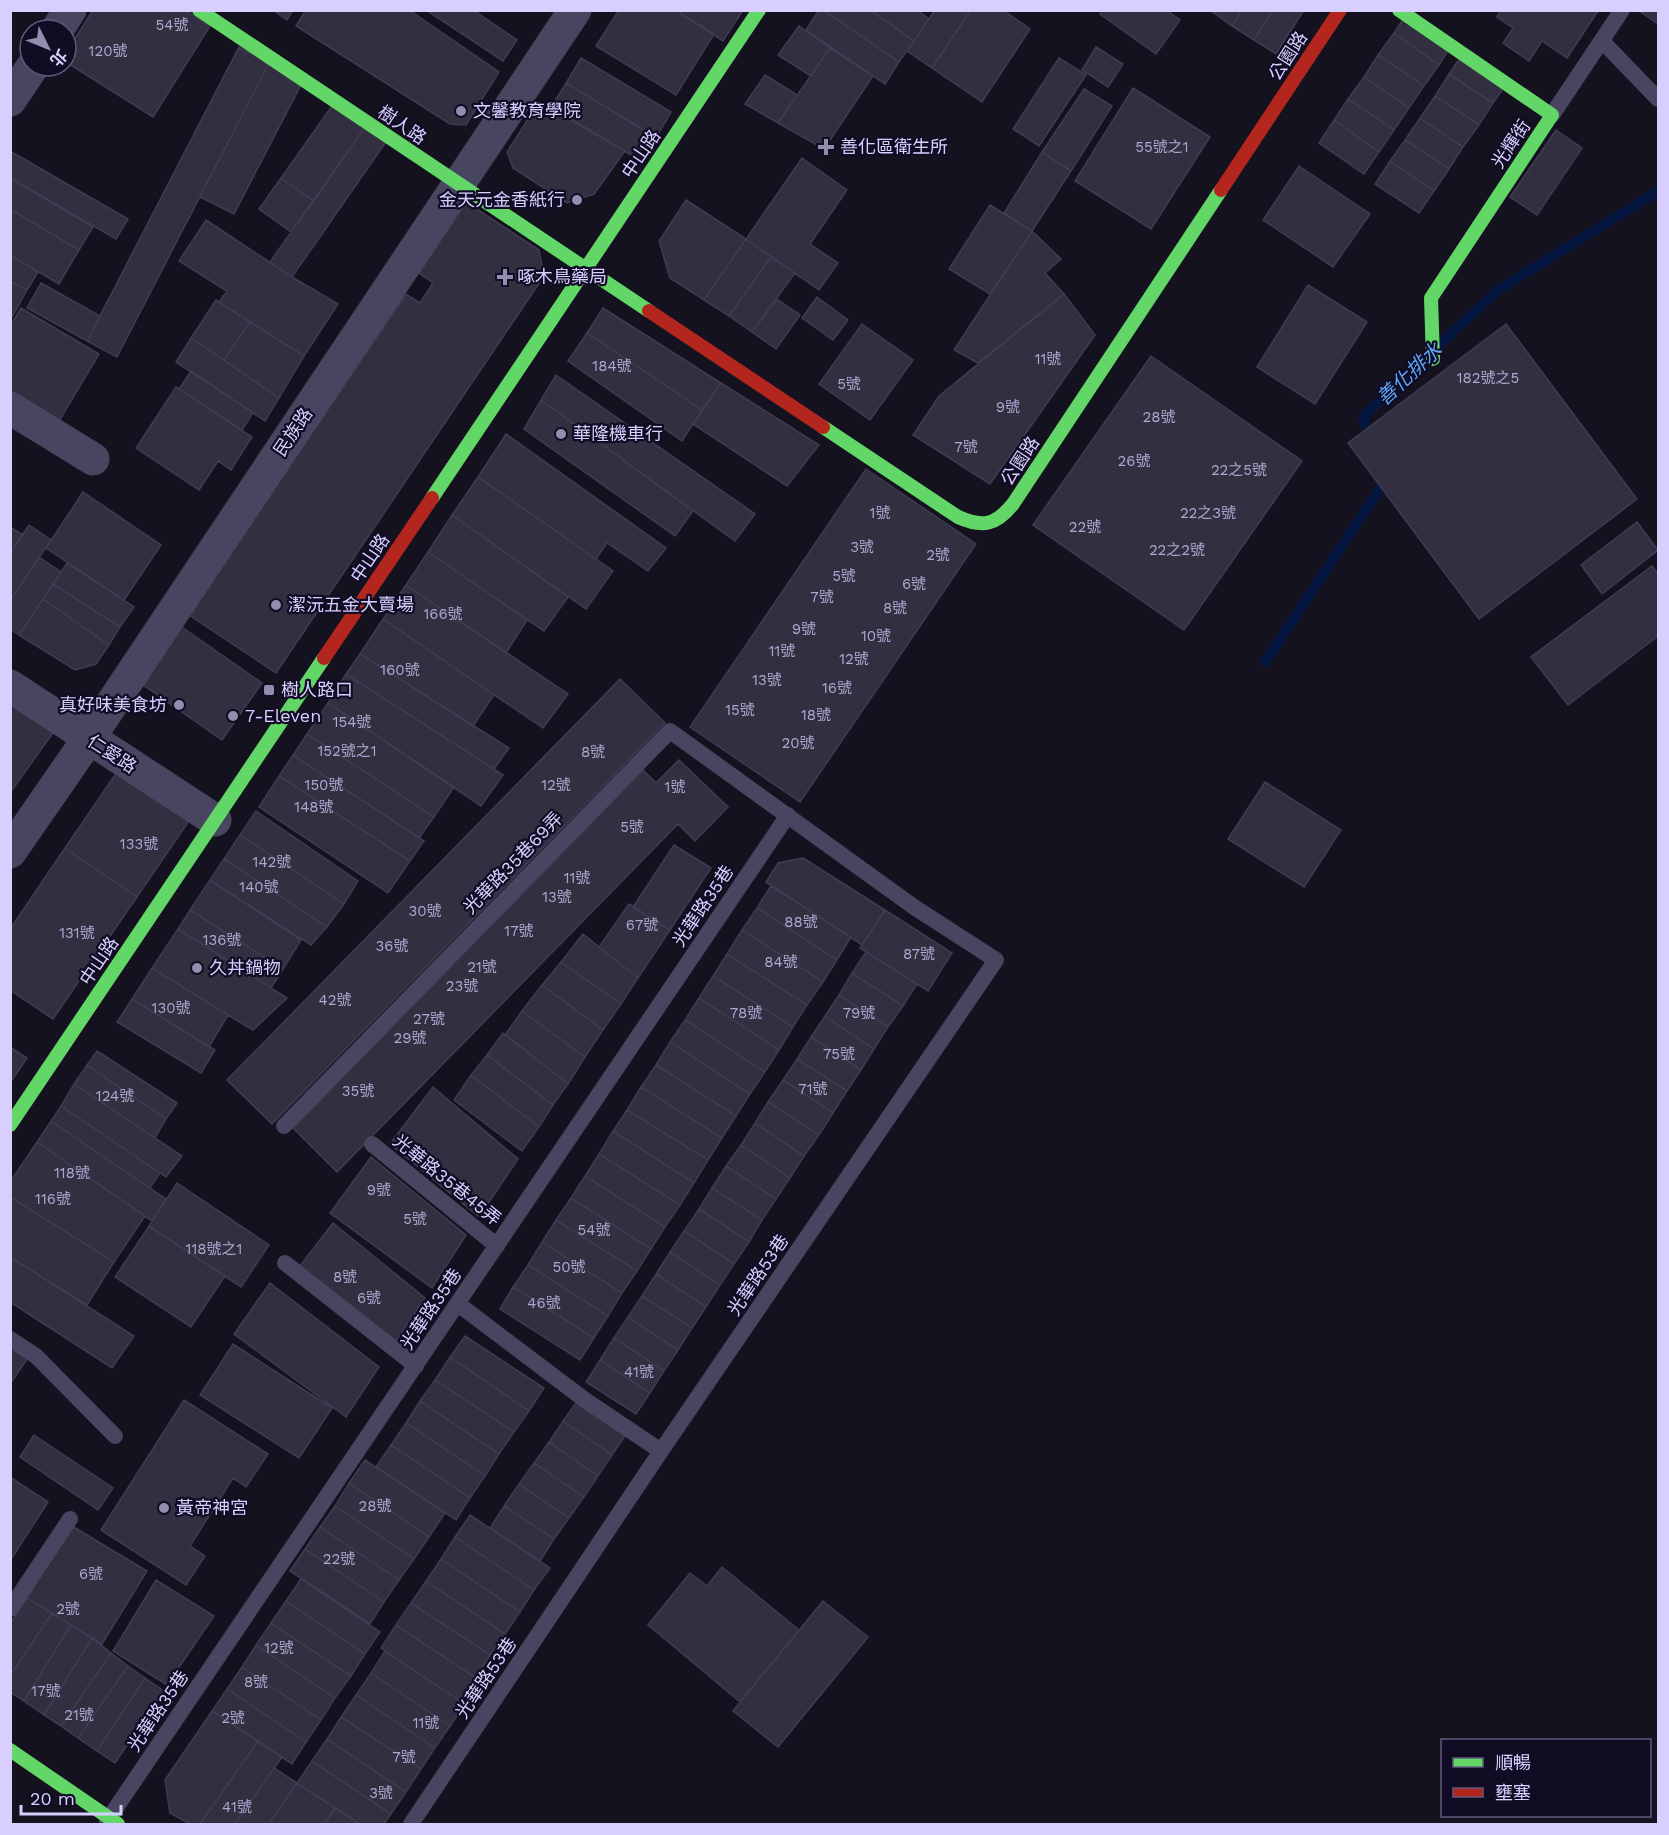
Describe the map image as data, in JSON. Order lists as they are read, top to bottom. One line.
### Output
{"streets":{"street":["公園路","樹人路","光輝街","中山路","民族路","仁愛路"],"lane":["光華路35巷69弄","光華路35巷","光華路35巷45弄","光華路53巷"]},"crossings":[["公園路","樹人路"],["公園路","中山路"],["樹人路","中山路"],["樹人路","民族路"],["中山路","仁愛路"],["民族路","仁愛路"],["光華路35巷69弄","光華路35巷"],["光華路35巷69弄","光華路53巷"],["光華路35巷","光華路35巷45弄"],["光華路35巷","光華路53巷"]],"water":["善化排水"],"places":{"other":["文馨教育學院","金天元金香紙行","華隆機車行","潔沅五金大賣場","真好味美食坊","7-Eleven","久丼鍋物","黃帝神宮"],"health":["善化區衛生所","啄木鳥藥局"],"transit":["樹人路口"]},"house_numbers":["54號","120號","55號之1","11號","184號","182號之5","5號","9號","28號","7號","26號","22之5號","1號","22之3號","22號","3號","22之2號","2號","5號","6號","7號","8號","166號","9號","10號","11號","12號","160號","13號","16號","15號","18號","154號","20號","152號之1","8號","150號","12號","1號","148號","5號","133號","142號","11號","140號","13號","30號","88號","67號","17號","131號","136號","36號","87號","84號","21號","23號","42號","130號","78號","79號","27號","29號","75號","71號","35號","124號","118號","9號","116號","5號","54號","118號之1","50號","8號","6號","46號","41號","28號","22號","6號","2號","12號","8號","17號","21號","2號","11號","7號","3號","41號"],"legend":["順暢","壅塞"],"scale_bar":"20 m","north":"bottom right"}
